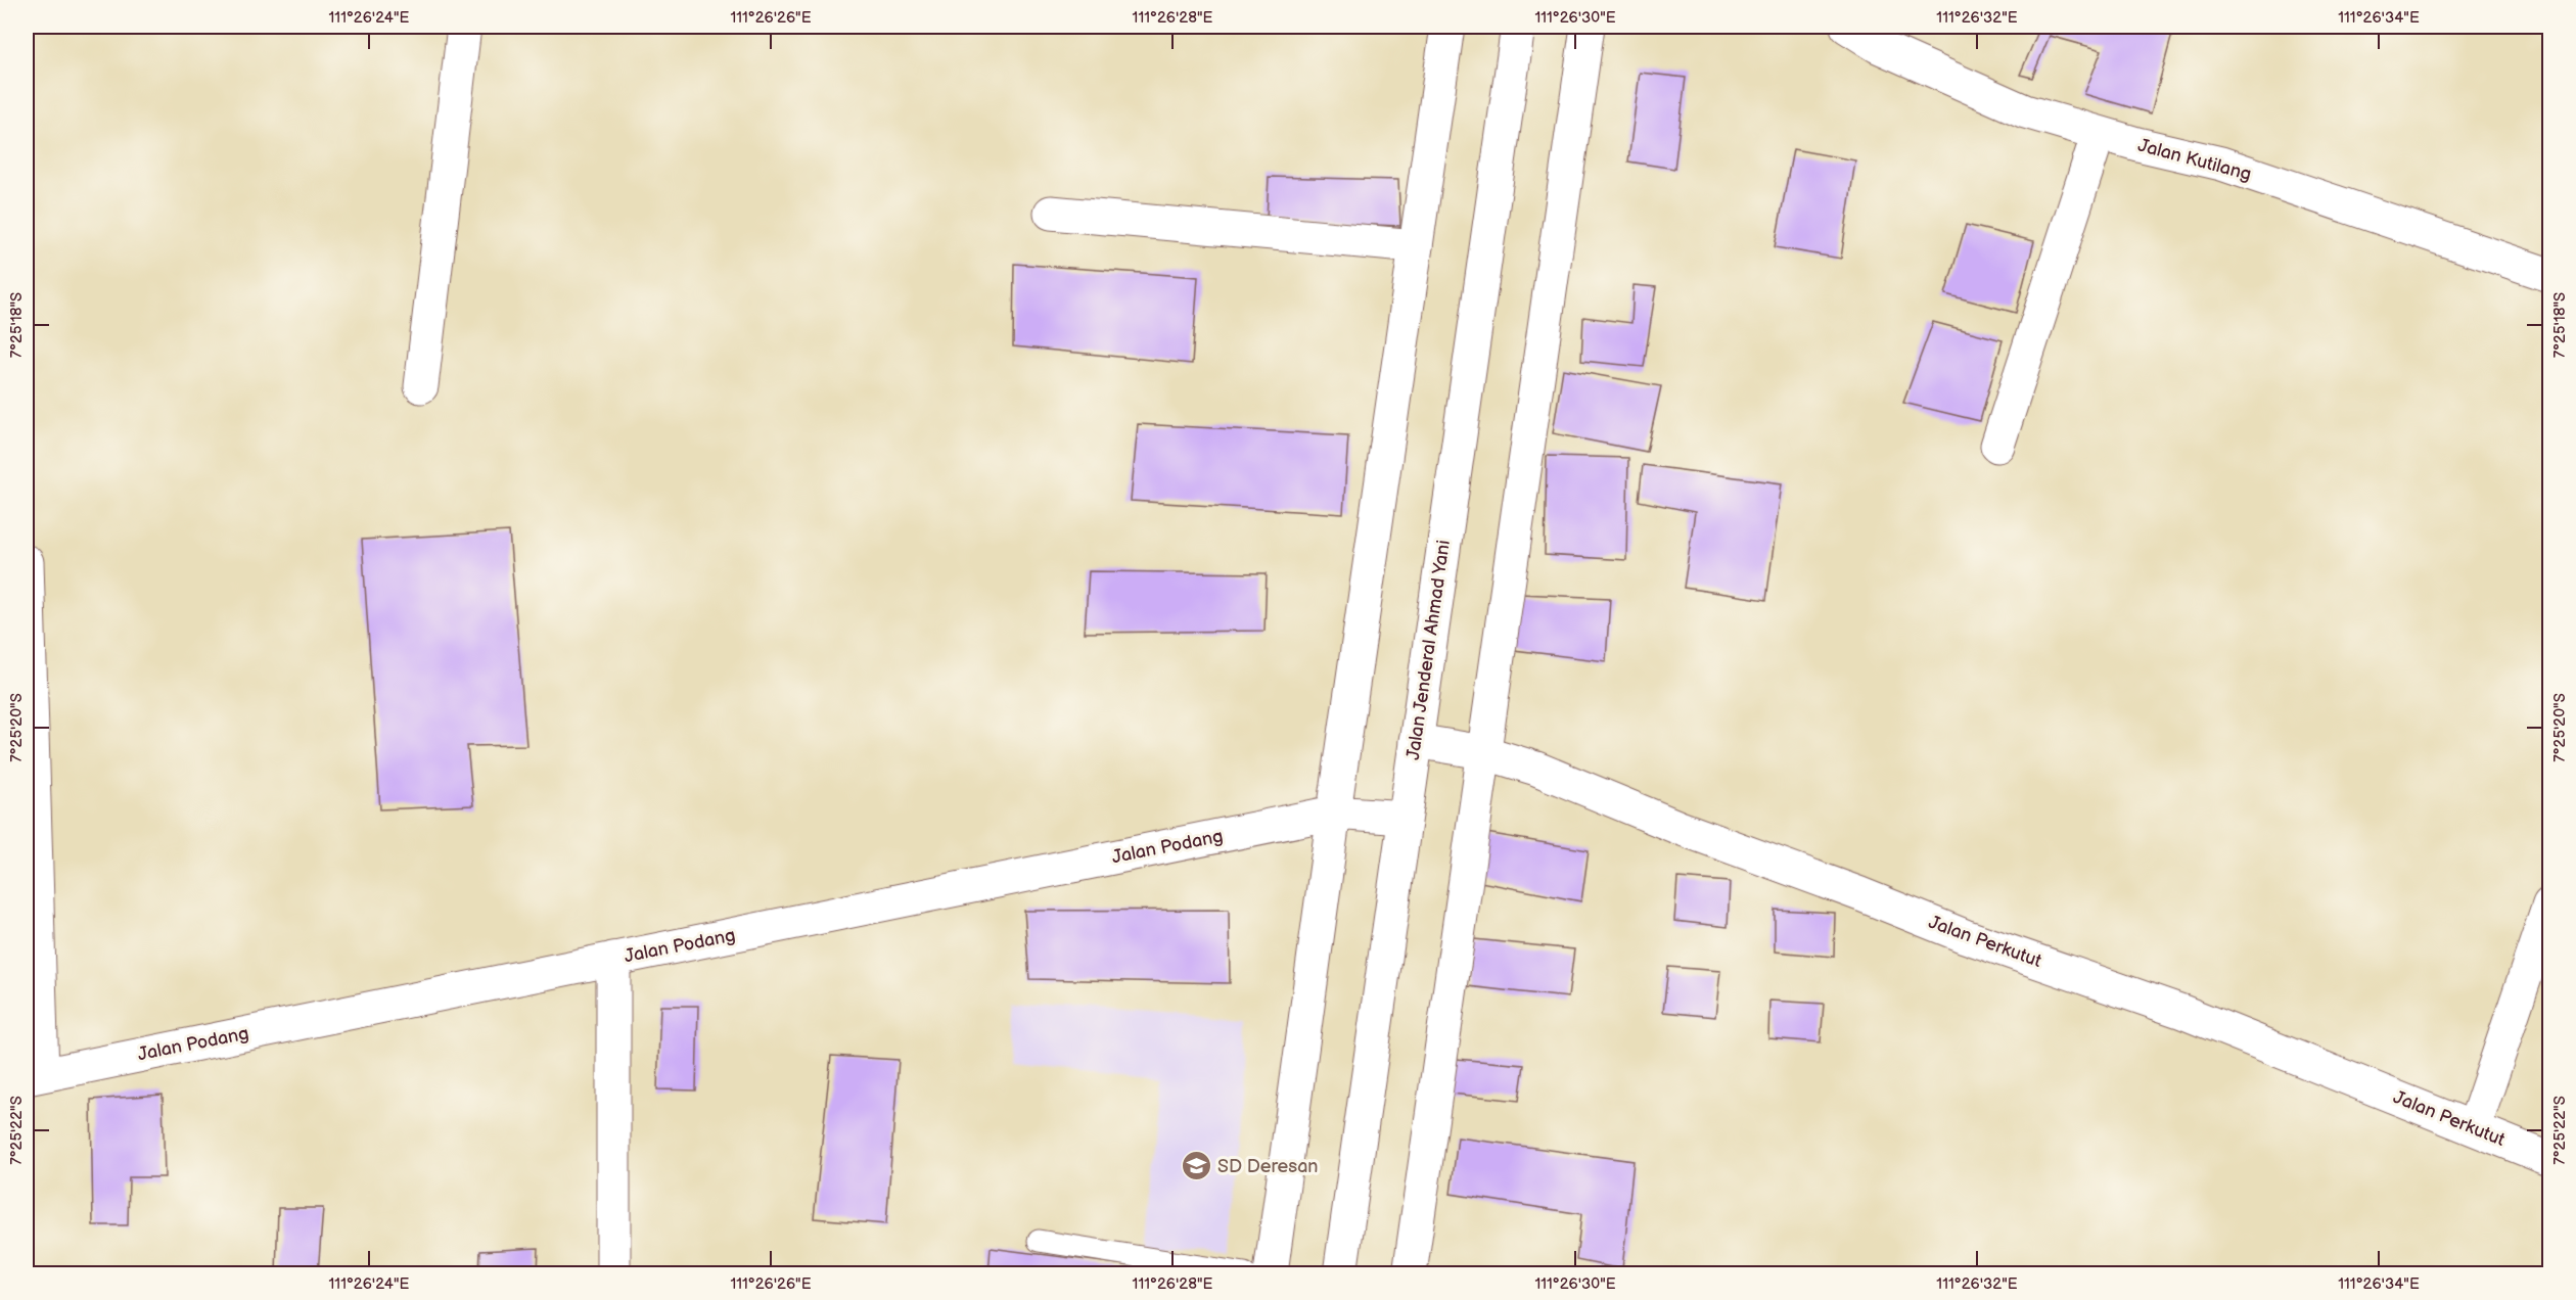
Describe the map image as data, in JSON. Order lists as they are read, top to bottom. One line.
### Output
{"streets":{"street":["Jalan Kutilang","Jalan Jenderal Ahmad Yani","Jalan Podang","Jalan Perkutut"]},"crossings":[["Jalan Jenderal Ahmad Yani","Jalan Podang"],["Jalan Jenderal Ahmad Yani","Jalan Perkutut"]],"places":{"school or university":["SD Deresan"]},"coordinates":["111°26'24\"E","111°26'26\"E","111°26'28\"E","111°26'30\"E","111°26'32\"E","111°26'34\"E","7°25'18\"S","7°25'20\"S","7°25'22\"S"]}
